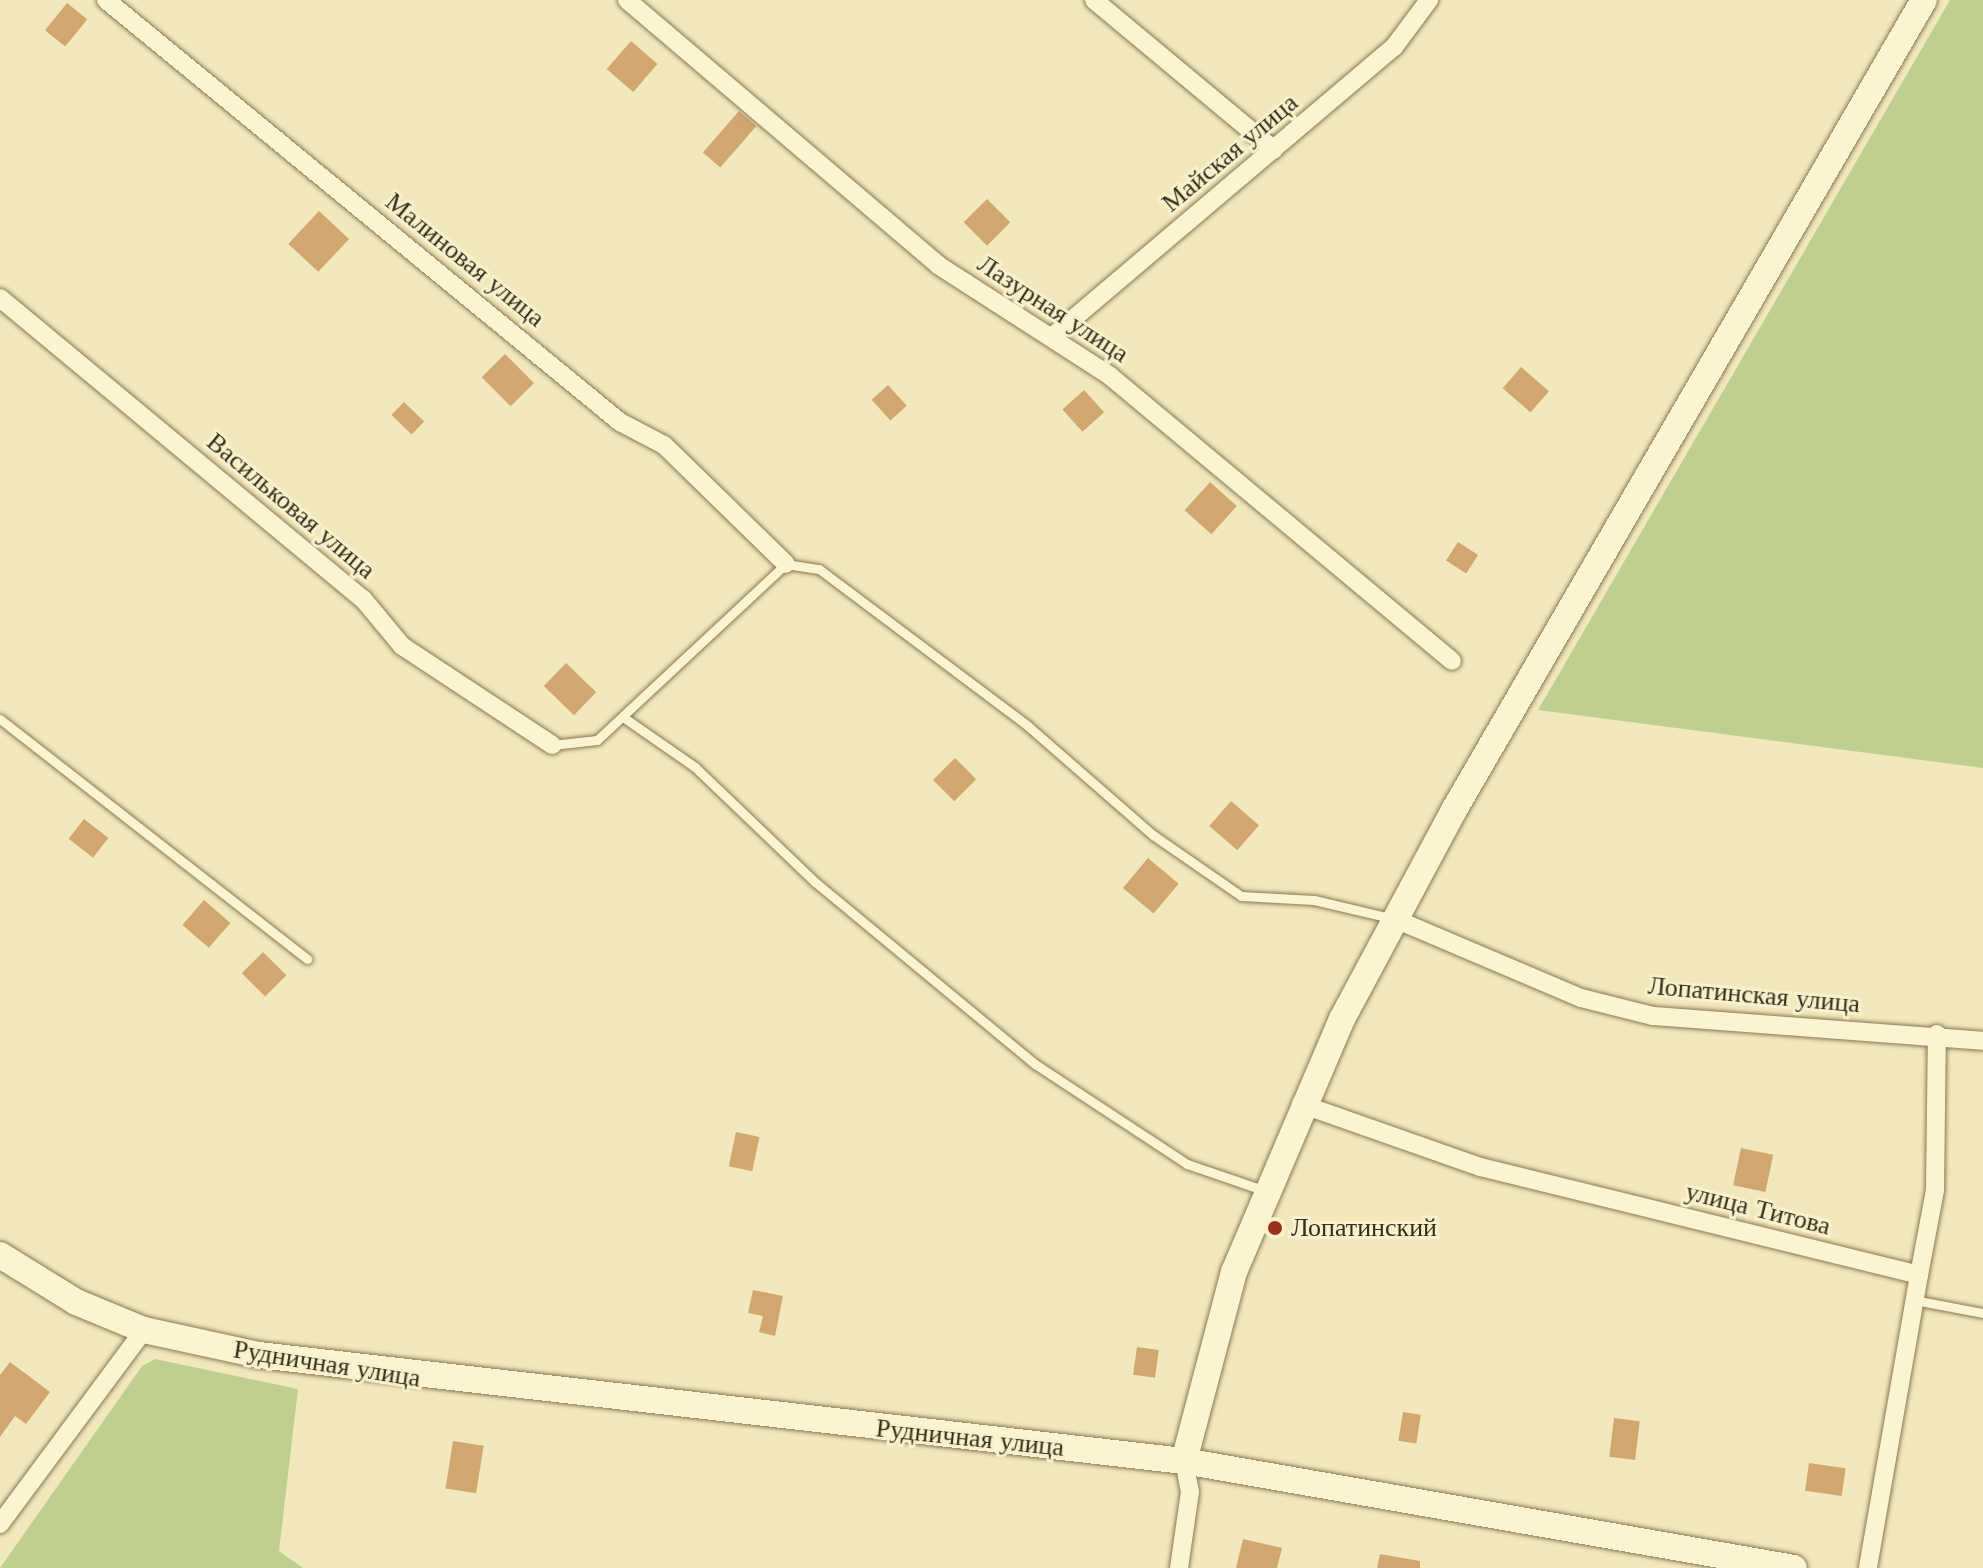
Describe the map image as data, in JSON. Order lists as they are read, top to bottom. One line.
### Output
{"streets":{"main road":["Рудничная улица"],"street":["Майская улица","Малиновая улица","Лазурная улица","Васильковая улица","Лопатинская улица","улица Титова"]},"crossings":[["Майская улица","Лазурная улица"]],"places":["Лопатинский"]}
